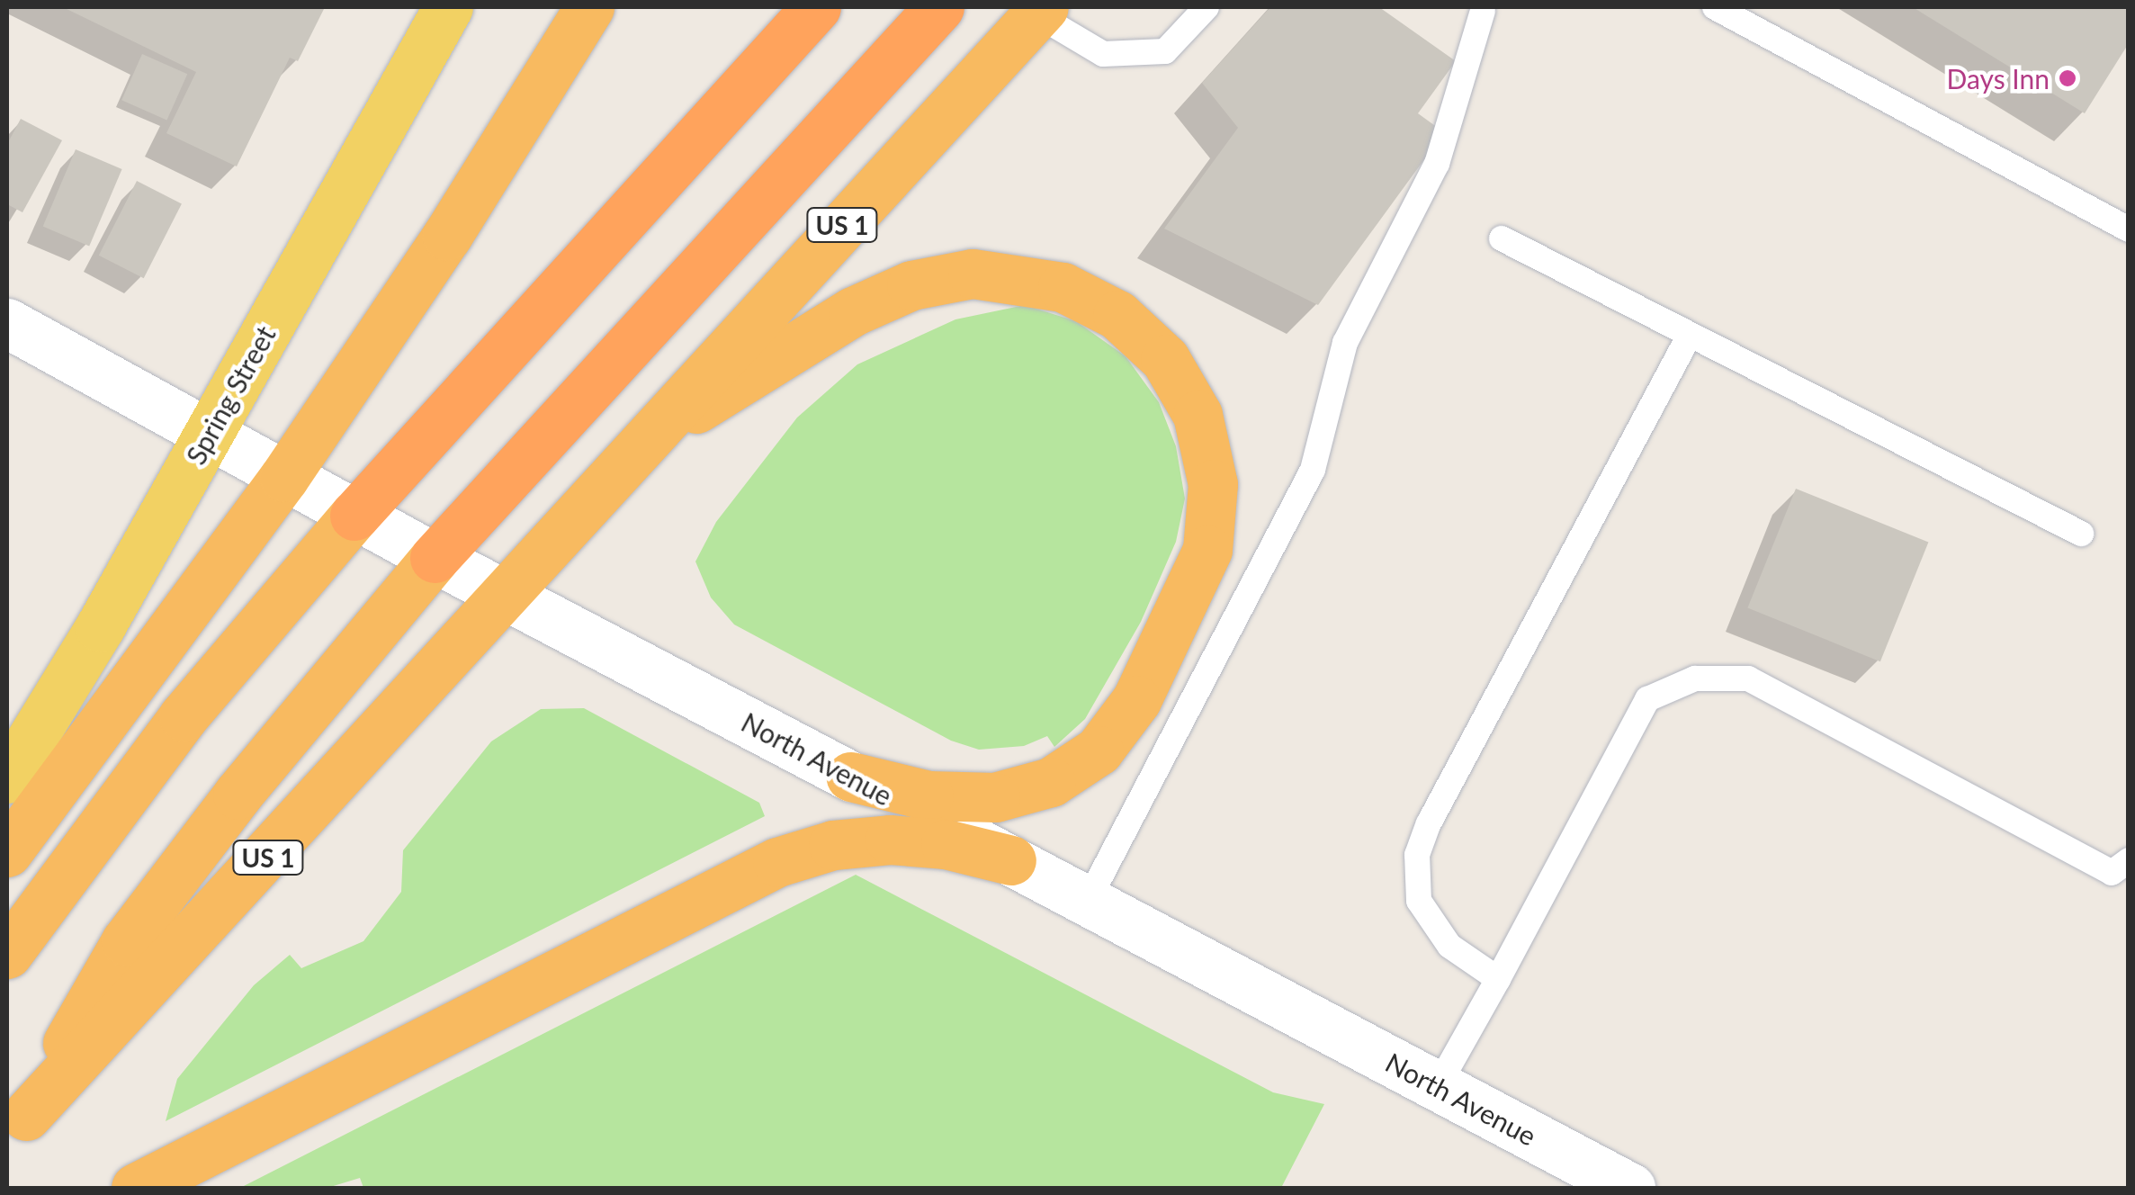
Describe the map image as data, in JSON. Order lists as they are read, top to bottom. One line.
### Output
{"streets":{"highway":["US 1"],"main road":["Spring Street","North Avenue"]},"crossings":[["US 1","North Avenue"],["Spring Street","North Avenue"]],"places":["Days Inn"]}
